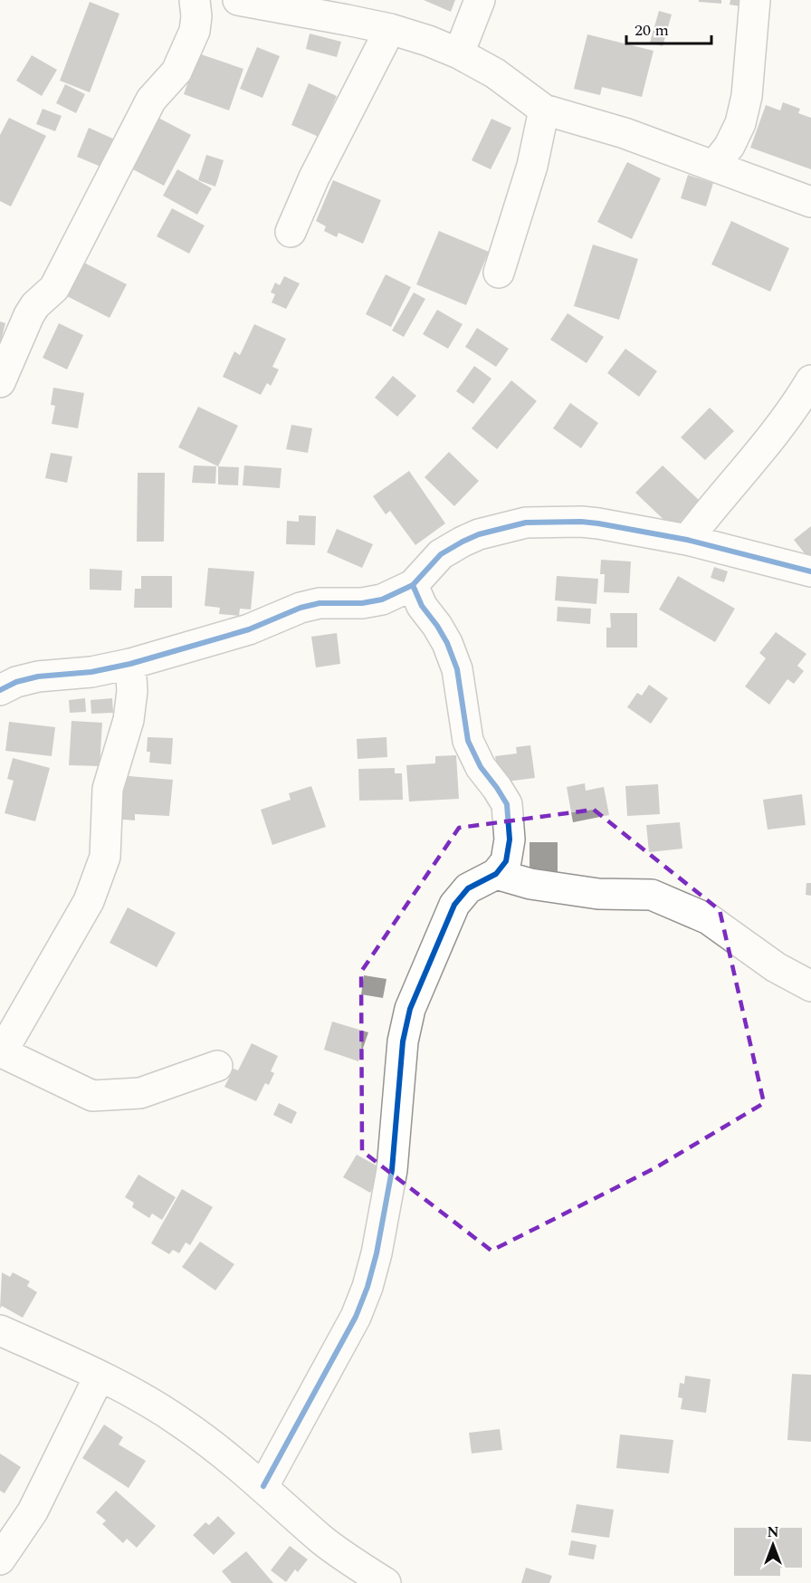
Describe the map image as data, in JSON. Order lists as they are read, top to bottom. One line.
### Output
{"scale_bar":"20 m","north":"top"}
